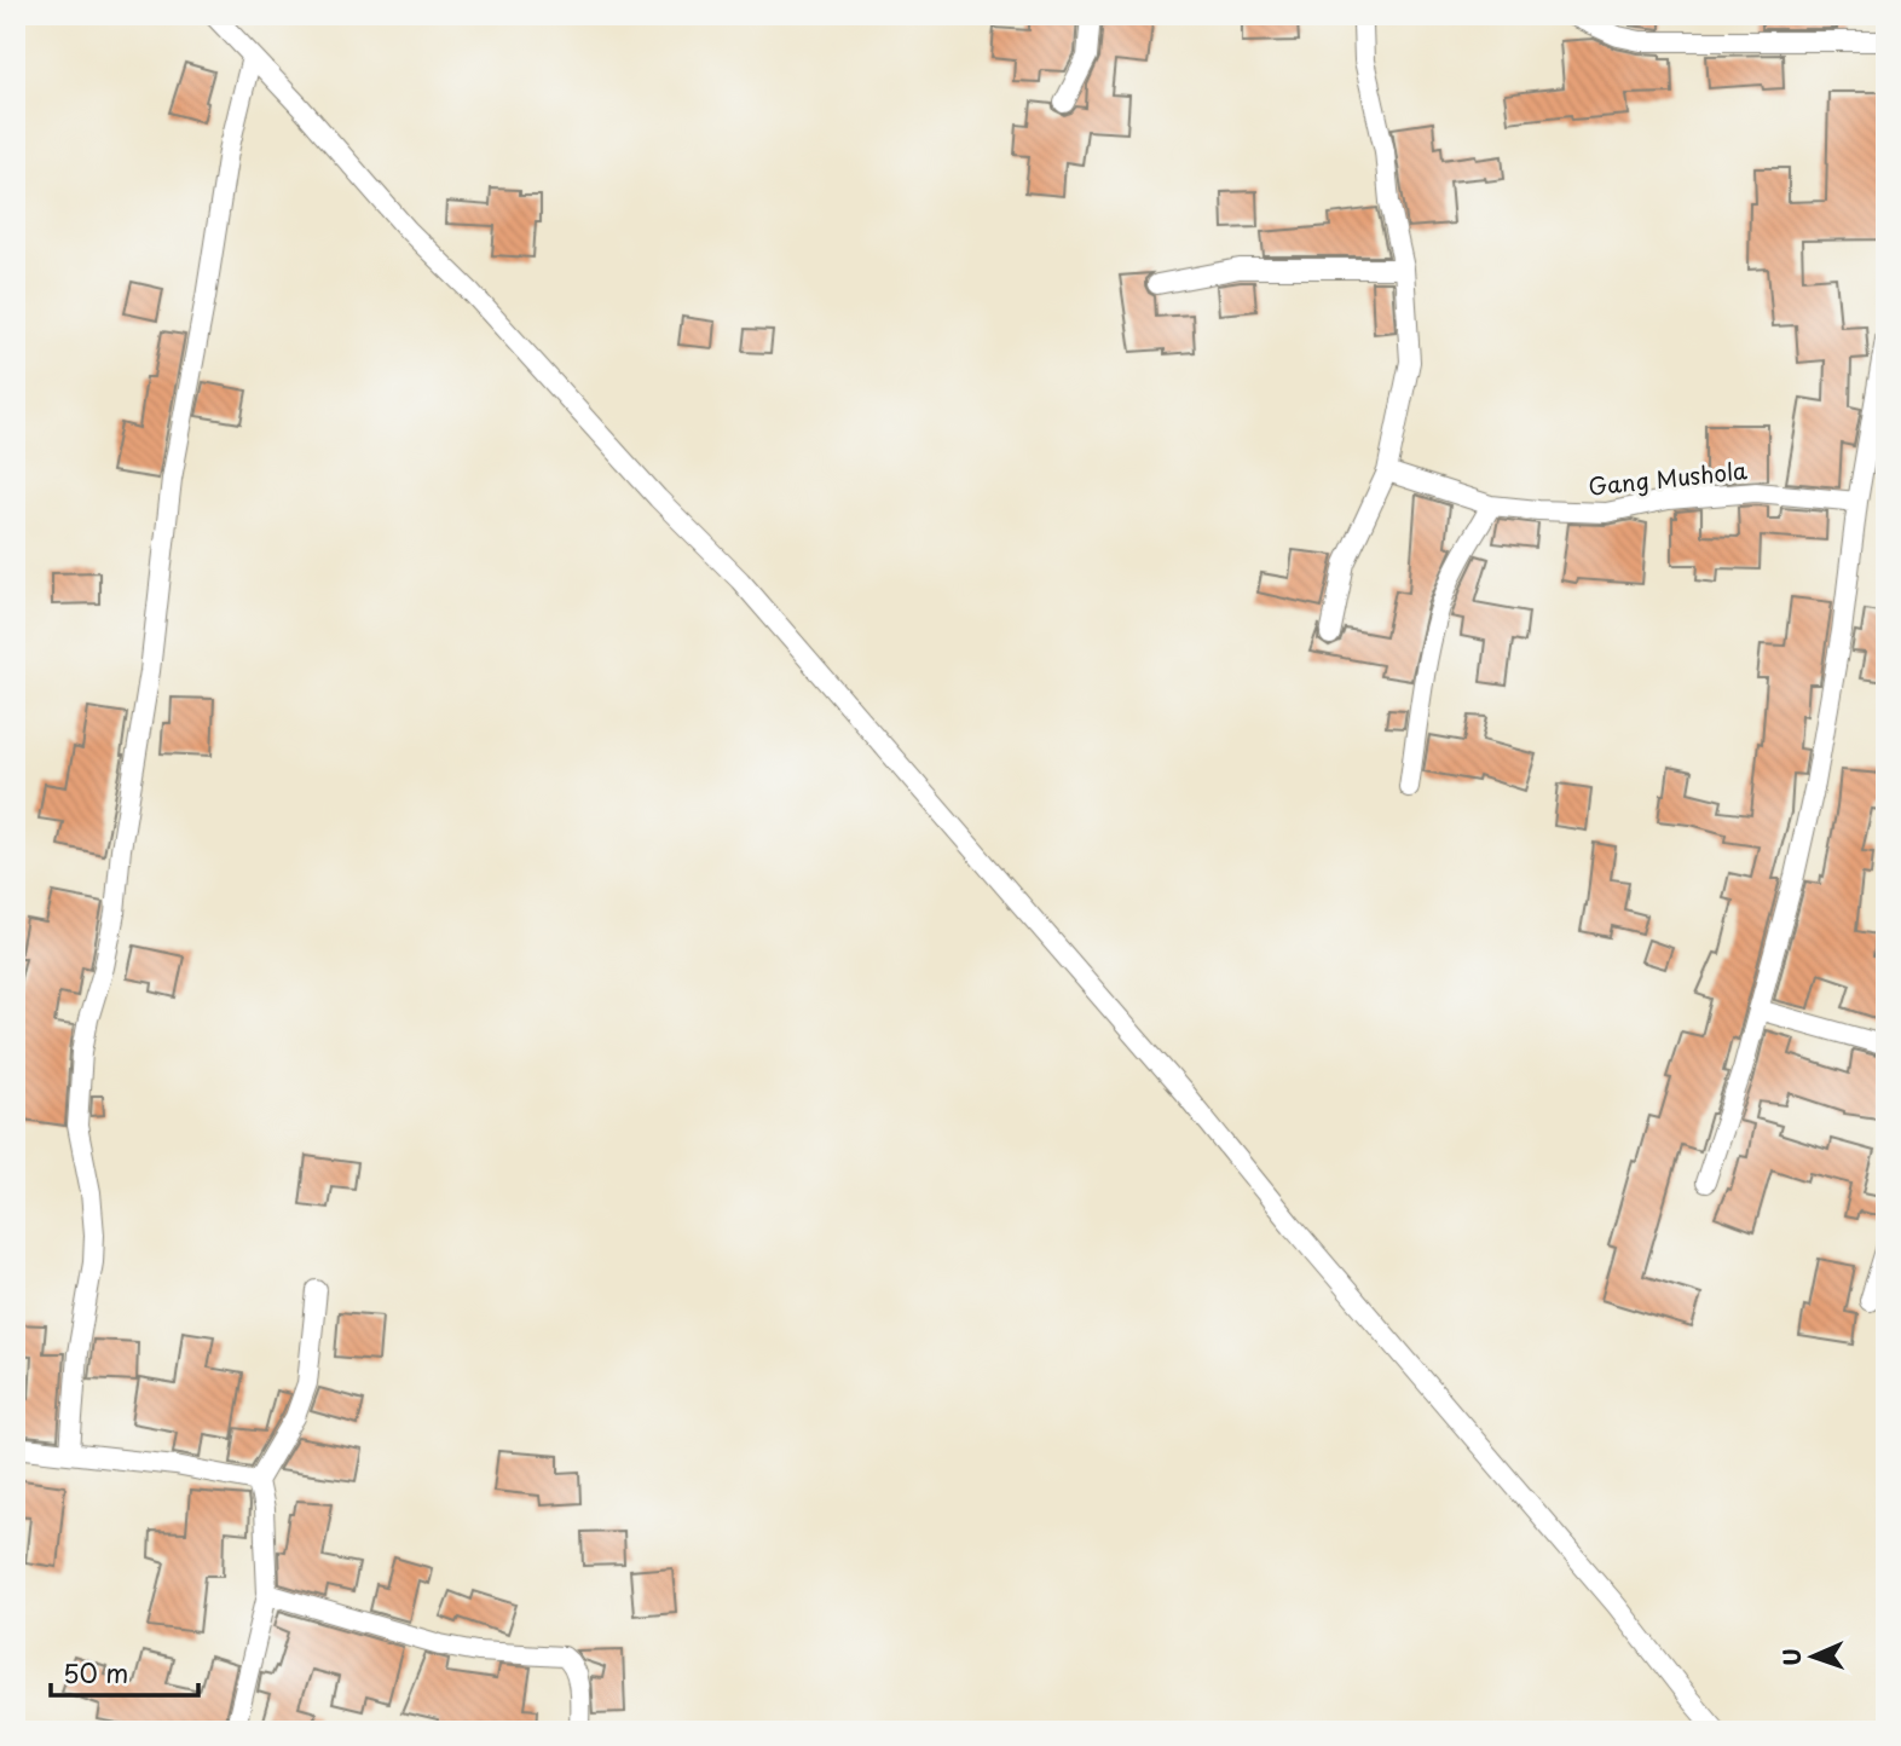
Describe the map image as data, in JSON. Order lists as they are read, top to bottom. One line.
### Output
{"streets":{"street":["Gang Mushola"]},"scale_bar":"50 m","north":"left"}
